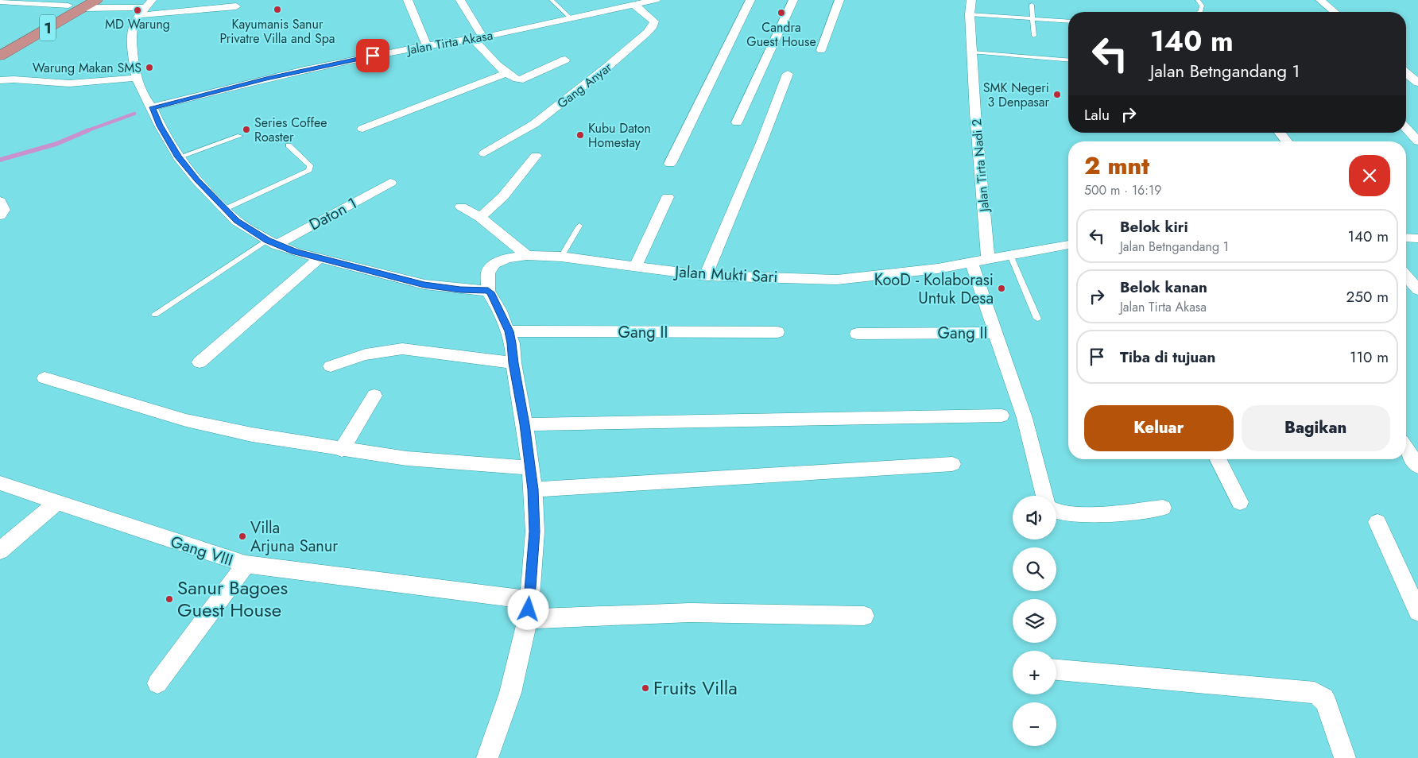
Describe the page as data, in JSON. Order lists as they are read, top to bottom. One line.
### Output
{"streets":{"highway":["1"],"street":["Jalan Tirta Akasa","Gang Anyar","Jalan Tirta Nadi 2","Daton 1","Jalan Mukti Sari","Gang II","Gang VIII"]},"crossings":[["Jalan Tirta Akasa","Gang Anyar"],["Jalan Tirta Nadi 2","Jalan Mukti Sari"]],"places":["Kayumanis Sanur Privatre Villa and Spa","MD Warung","Candra Guest House","Warung Makan SMS","SMK Negeri 3 Denpasar","Series Coffee Roaster","Kubu Daton Homestay","KooD - Kolaborasi Untuk Desa","Villa Arjuna Sanur","Sanur Bagoes Guest House","Fruits Villa"],"page":{"turn":["140 m","Jalan Betngandang 1"],"then":"Lalu","heading":["2 mnt","500 m · 16:19"],"list":[{"name":"Belok kiri","note":"Jalan Betngandang 1","value":"140 m"},{"name":"Belok kanan","note":"Jalan Tirta Akasa","value":"250 m"},{"name":"Tiba di tujuan","value":"110 m"}],"buttons":["Keluar","Bagikan"],"map_buttons":["+","−"]}}
